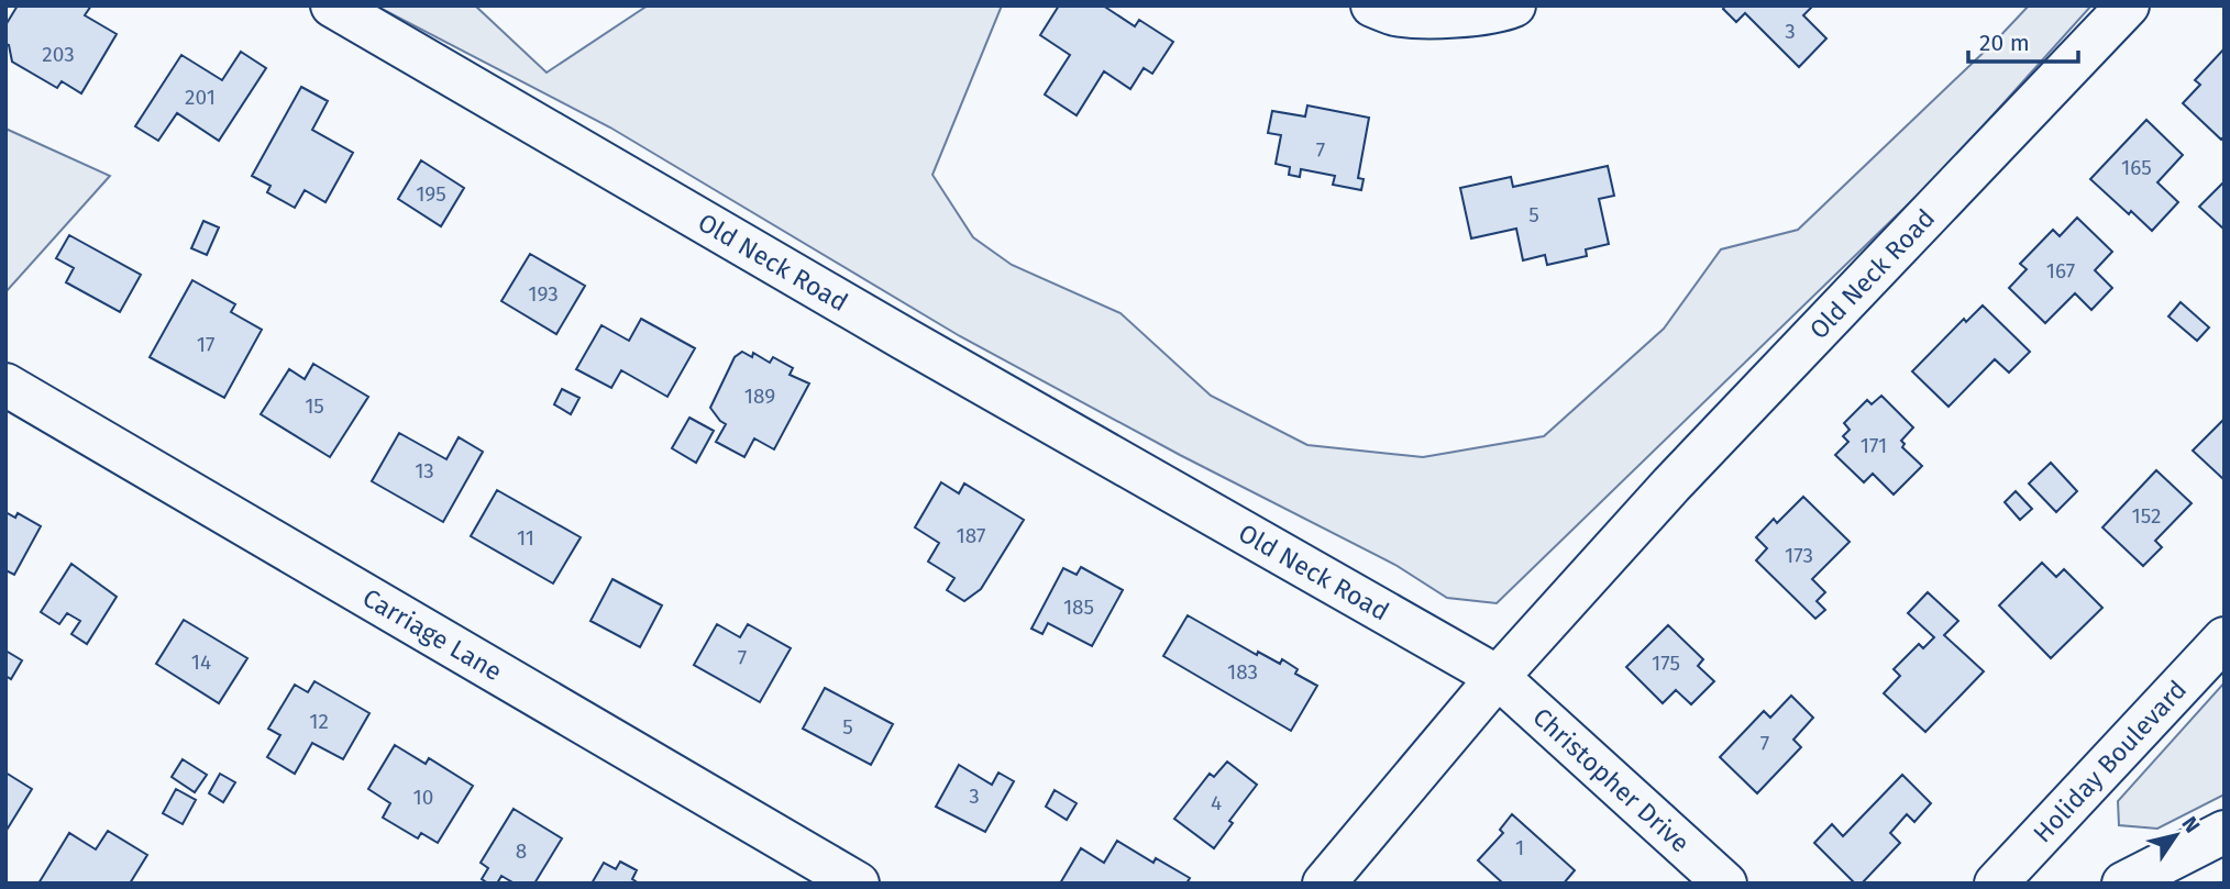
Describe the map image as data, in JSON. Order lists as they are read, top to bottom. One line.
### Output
{"streets":{"street":["Old Neck Road","Carriage Lane","Holiday Boulevard","Christopher Drive"]},"crossings":[["Old Neck Road","Christopher Drive"]],"house_numbers":["3","203","201","7","165","195","5","167","193","17","189","15","171","13","152","187","11","173","185","7","14","175","183","12","5","7","3","10","4","1","8"],"scale_bar":"20 m","north":"top right"}
